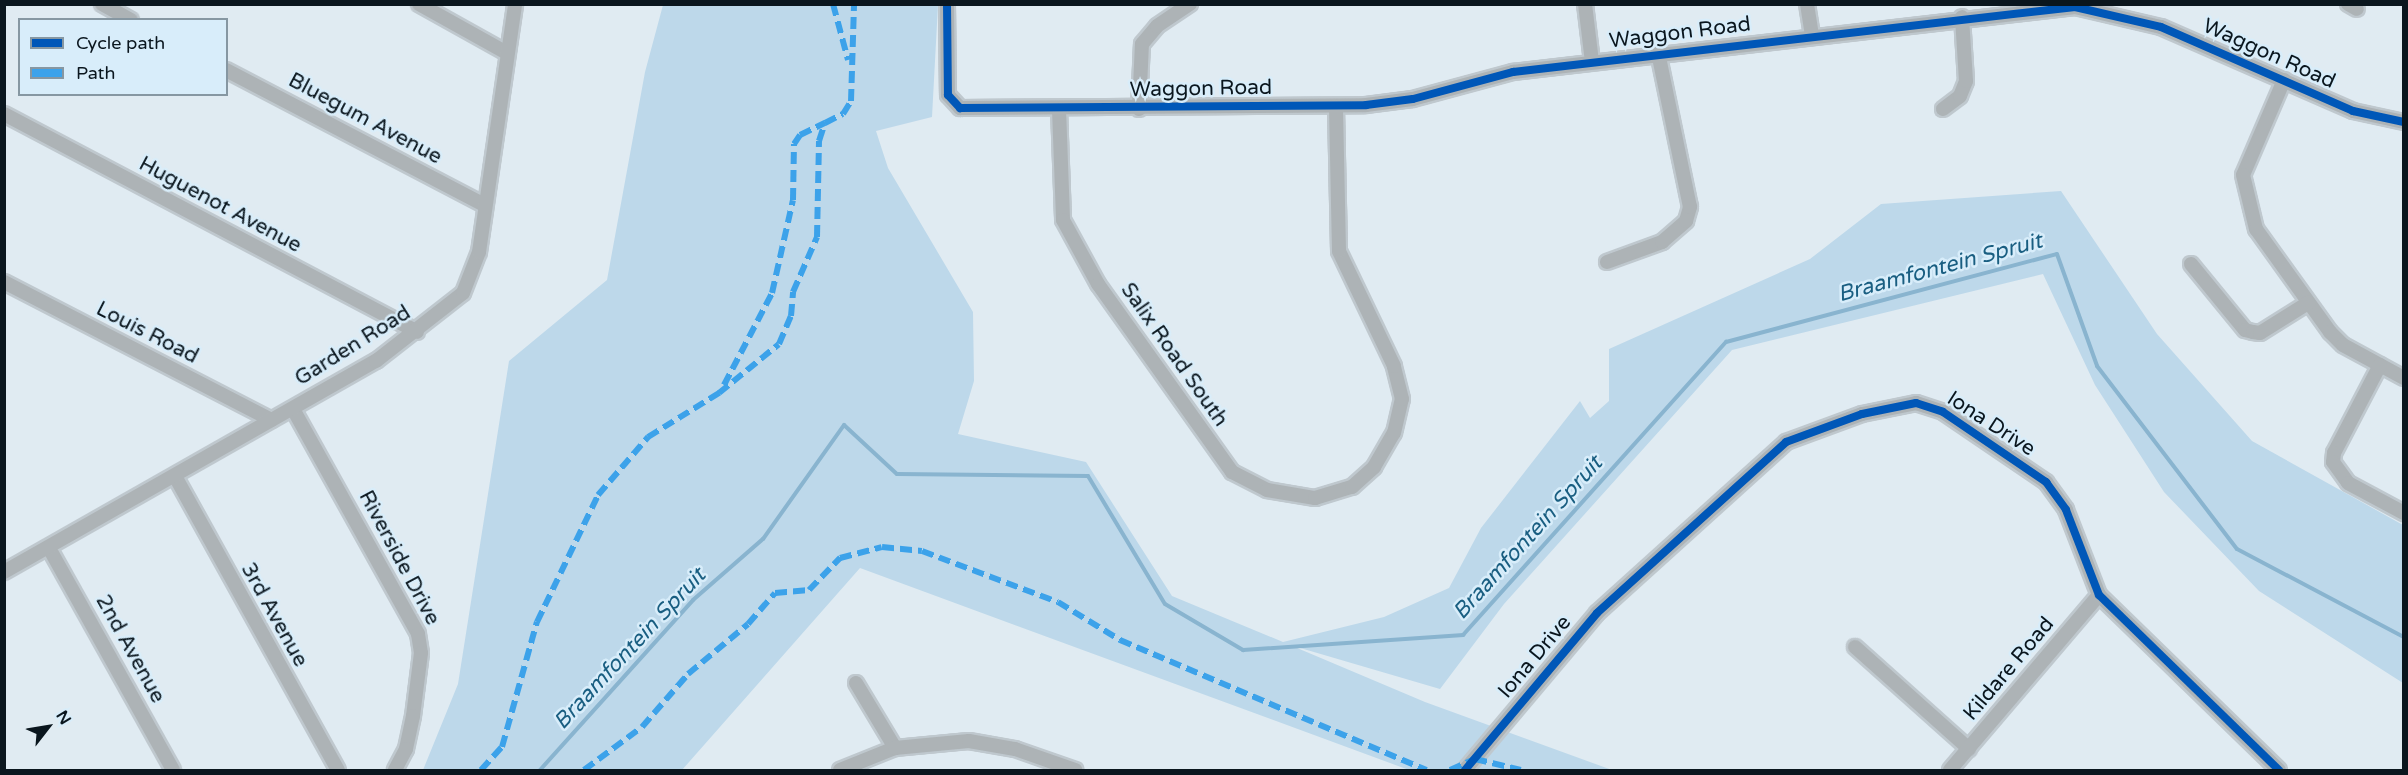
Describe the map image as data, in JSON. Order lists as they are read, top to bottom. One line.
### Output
{"streets":{"street":["Waggon Road","Bluegum Avenue","Huguenot Avenue","Louis Road","Garden Road","Salix Road South","Iona Drive","Riverside Drive","3rd Avenue","2nd Avenue","Kildare Road"]},"crossings":[["Waggon Road","Salix Road South"],["Bluegum Avenue","Garden Road"],["Huguenot Avenue","Garden Road"],["Louis Road","Garden Road"],["Garden Road","Riverside Drive"],["Garden Road","3rd Avenue"],["Garden Road","2nd Avenue"],["Iona Drive","Kildare Road"]],"water":["Braamfontein Spruit"],"legend":["Cycle path","Path"],"north":"top right"}
